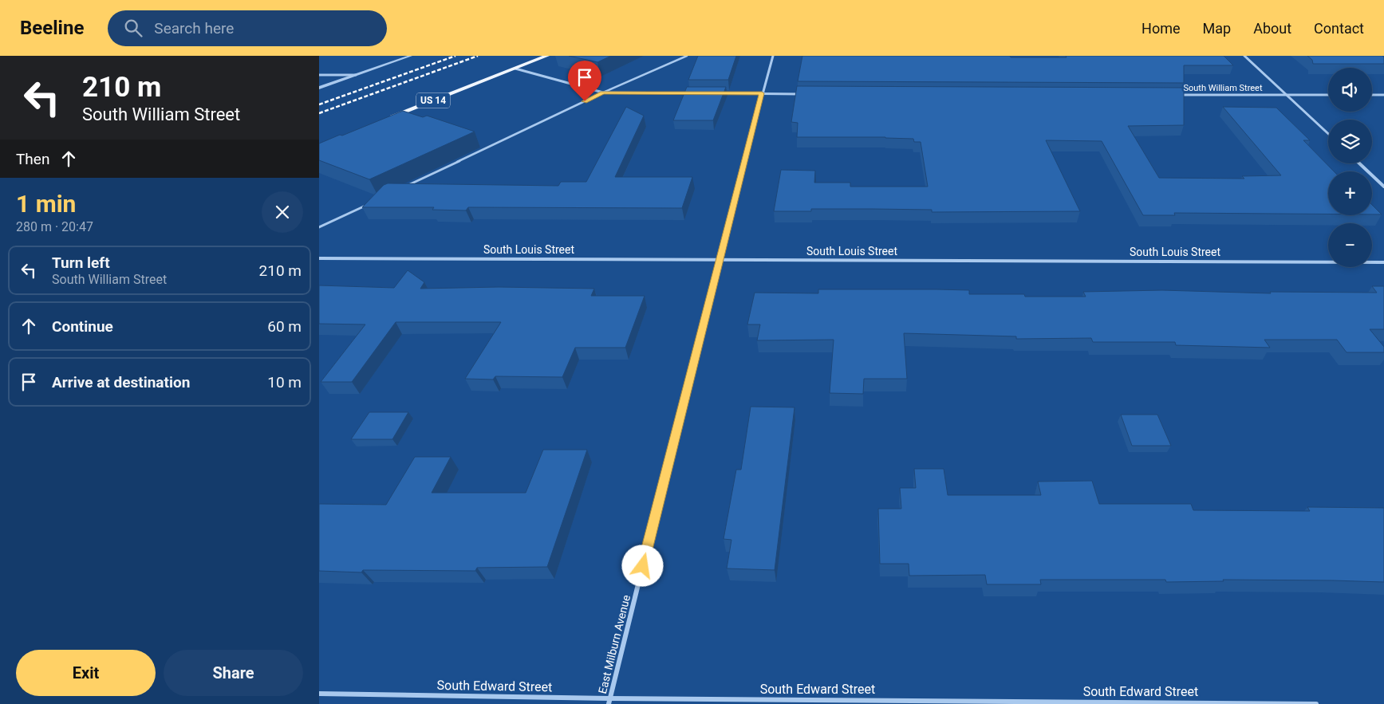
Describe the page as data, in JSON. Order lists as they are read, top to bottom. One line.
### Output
{"streets":{"main road":["US 14"],"street":["South William Street","South Louis Street","East Milburn Avenue","South Edward Street"]},"crossings":[["South Louis Street","East Milburn Avenue"],["East Milburn Avenue","South Edward Street"]],"page":{"header":"Beeline","search":"Search here","nav":["Home","Map","About","Contact"],"turn":["210 m","South William Street"],"map_buttons":["+","−"],"then":"Then","heading":["1 min","280 m · 20:47"],"list":[{"name":"Turn left","note":"South William Street","value":"210 m"},{"name":"Continue","value":"60 m"},{"name":"Arrive at destination","value":"10 m"}],"buttons":["Exit","Share"]}}
